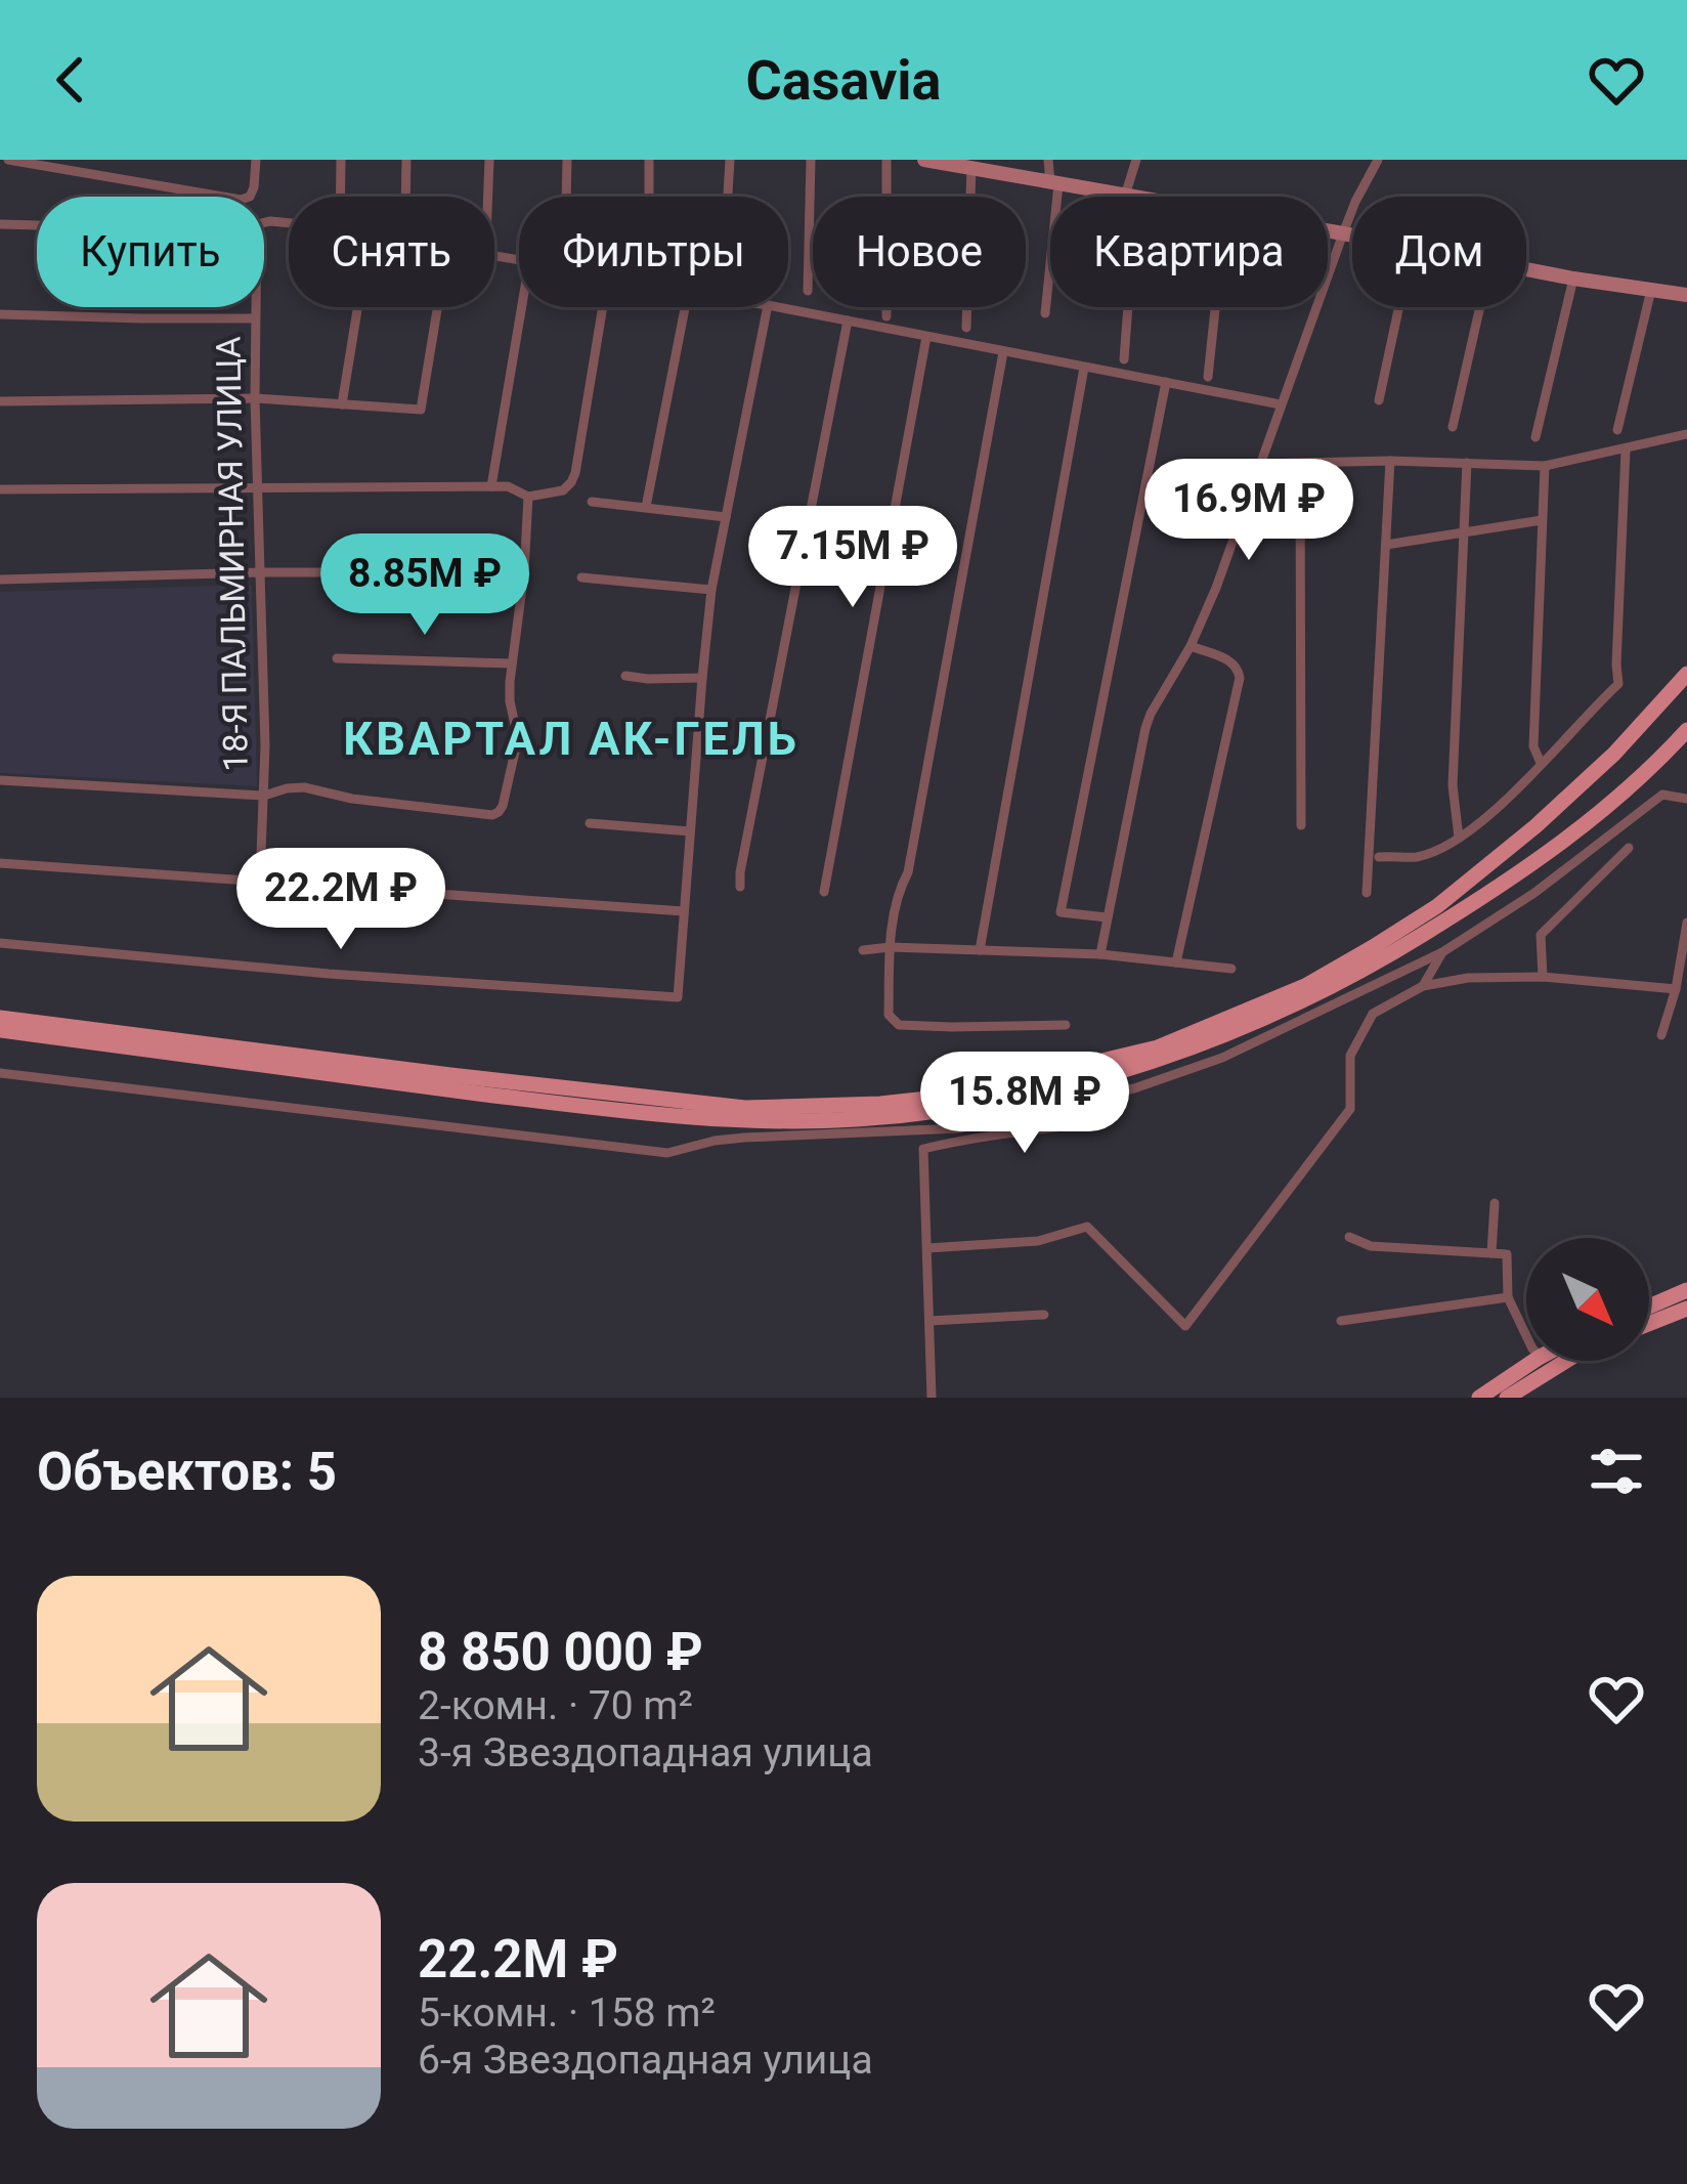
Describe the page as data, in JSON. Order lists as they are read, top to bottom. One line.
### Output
{"streets":{"street":["18-Я ПАЛЬМИРНАЯ УЛИЦА"]},"districts":["КВАРТАЛ АК-ГЕЛЬ"],"north":"bottom right","page":{"header":"Casavia","chip":["Купить","Снять","Фильтры","Новое","Квартира","Дом"],"price":["16.9M ₽","7.15M ₽","8.85M ₽","22.2M ₽","15.8M ₽"],"heading":"Объектов: 5","list":[{"name":"8 850 000 ₽","note":"2-комн. · 70 m² · 3-я Звездопадная улица"},{"name":"22.2M ₽","note":"5-комн. · 158 m² · 6-я Звездопадная улица"}]}}
